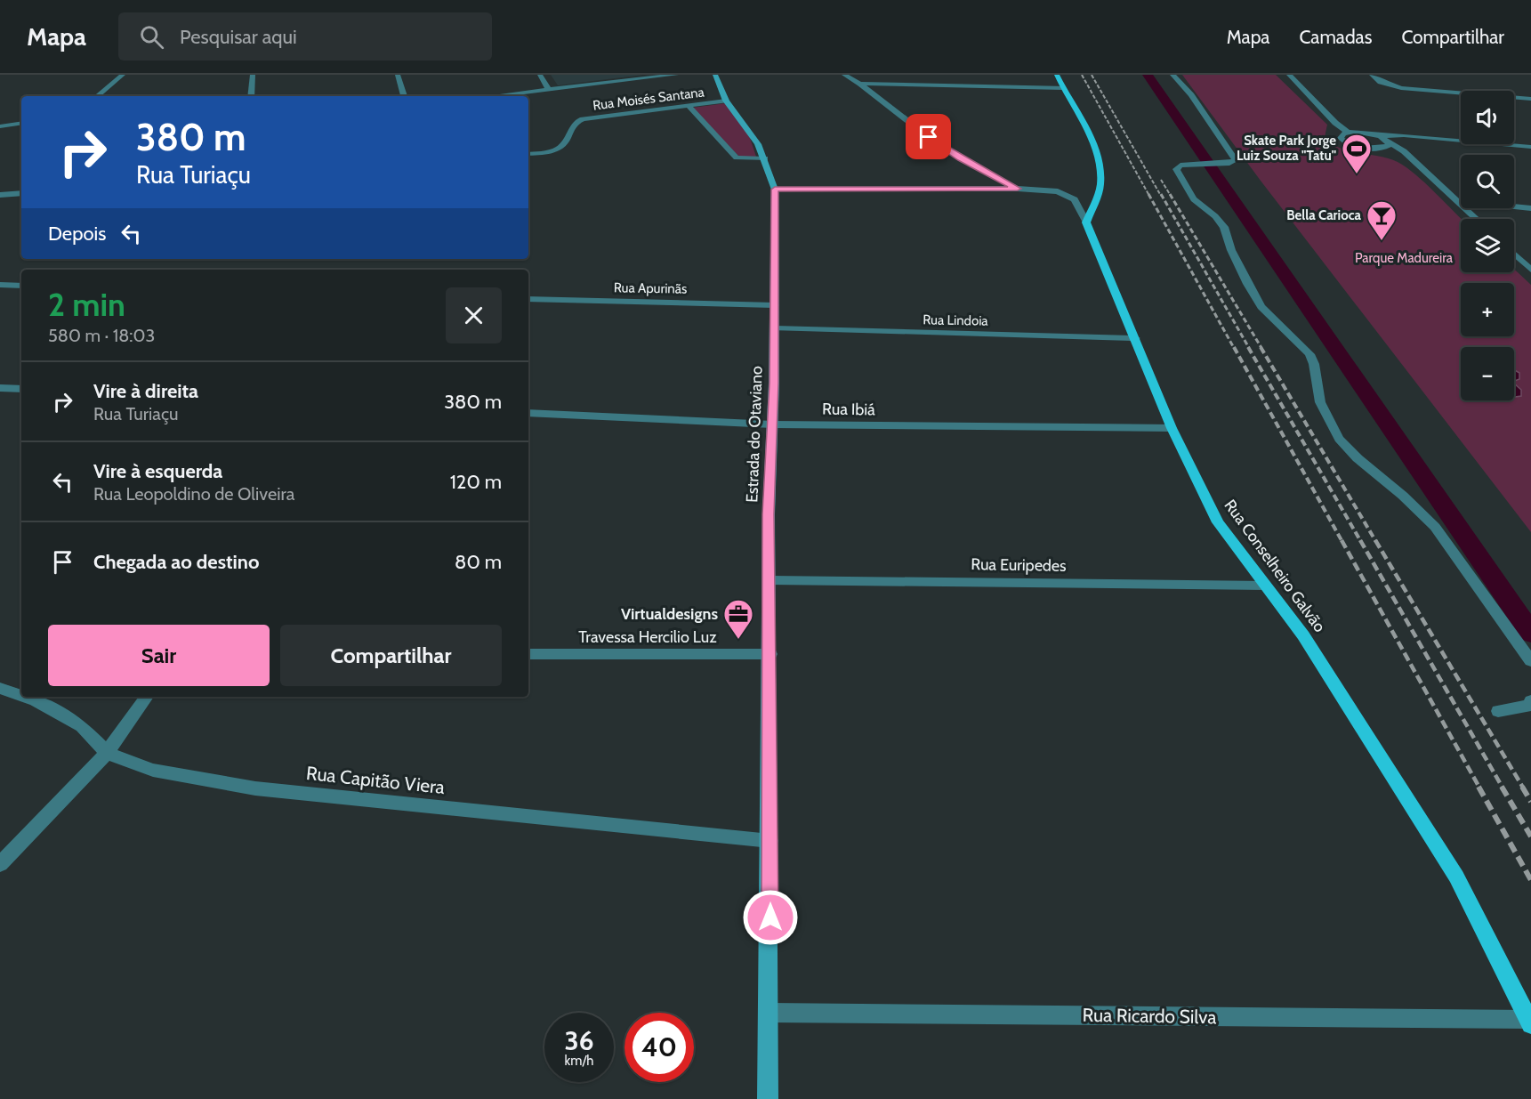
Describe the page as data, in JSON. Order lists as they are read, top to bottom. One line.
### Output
{"streets":{"main road":["Rua Conselheiro Galvão"],"street":["Rua Moisés Santana","Rua Apurinãs","Rua Lindoia","Rua Ibiá","Estrada do Otaviano","Rua Euripedes","Travessa Hercilio Luz","Rua Capitão Viera","Rua Ricardo Silva"]},"crossings":[["Rua Moisés Santana","Estrada do Otaviano"],["Rua Apurinãs","Estrada do Otaviano"],["Rua Lindoia","Estrada do Otaviano"],["Rua Lindoia","Rua Conselheiro Galvão"],["Rua Ibiá","Estrada do Otaviano"],["Rua Ibiá","Rua Conselheiro Galvão"],["Estrada do Otaviano","Rua Euripedes"],["Estrada do Otaviano","Travessa Hercilio Luz"],["Estrada do Otaviano","Rua Capitão Viera"],["Estrada do Otaviano","Rua Ricardo Silva"],["Rua Euripedes","Rua Conselheiro Galvão"],["Rua Conselheiro Galvão","Rua Ricardo Silva"]],"parks":["Parque Madureira"],"places":{"sports":["Skate Park Jorge Luiz Souza \"Tatu\""],"bar":["Bella Carioca"],"office":["Virtualdesigns"]},"page":{"header":"Mapa","search":"Pesquisar aqui","nav":["Mapa","Camadas","Compartilhar"],"map_buttons":["+","−"],"turn":["380 m","Rua Turiaçu"],"then":"Depois","heading":["2 min","580 m · 18:03"],"list":[{"name":"Vire à direita","note":"Rua Turiaçu","value":"380 m"},{"name":"Vire à esquerda","note":"Rua Leopoldino de Oliveira","value":"120 m"},{"name":"Chegada ao destino","value":"80 m"}],"buttons":["Sair","Compartilhar"],"speed":"36 km/h","limit":"40"}}
